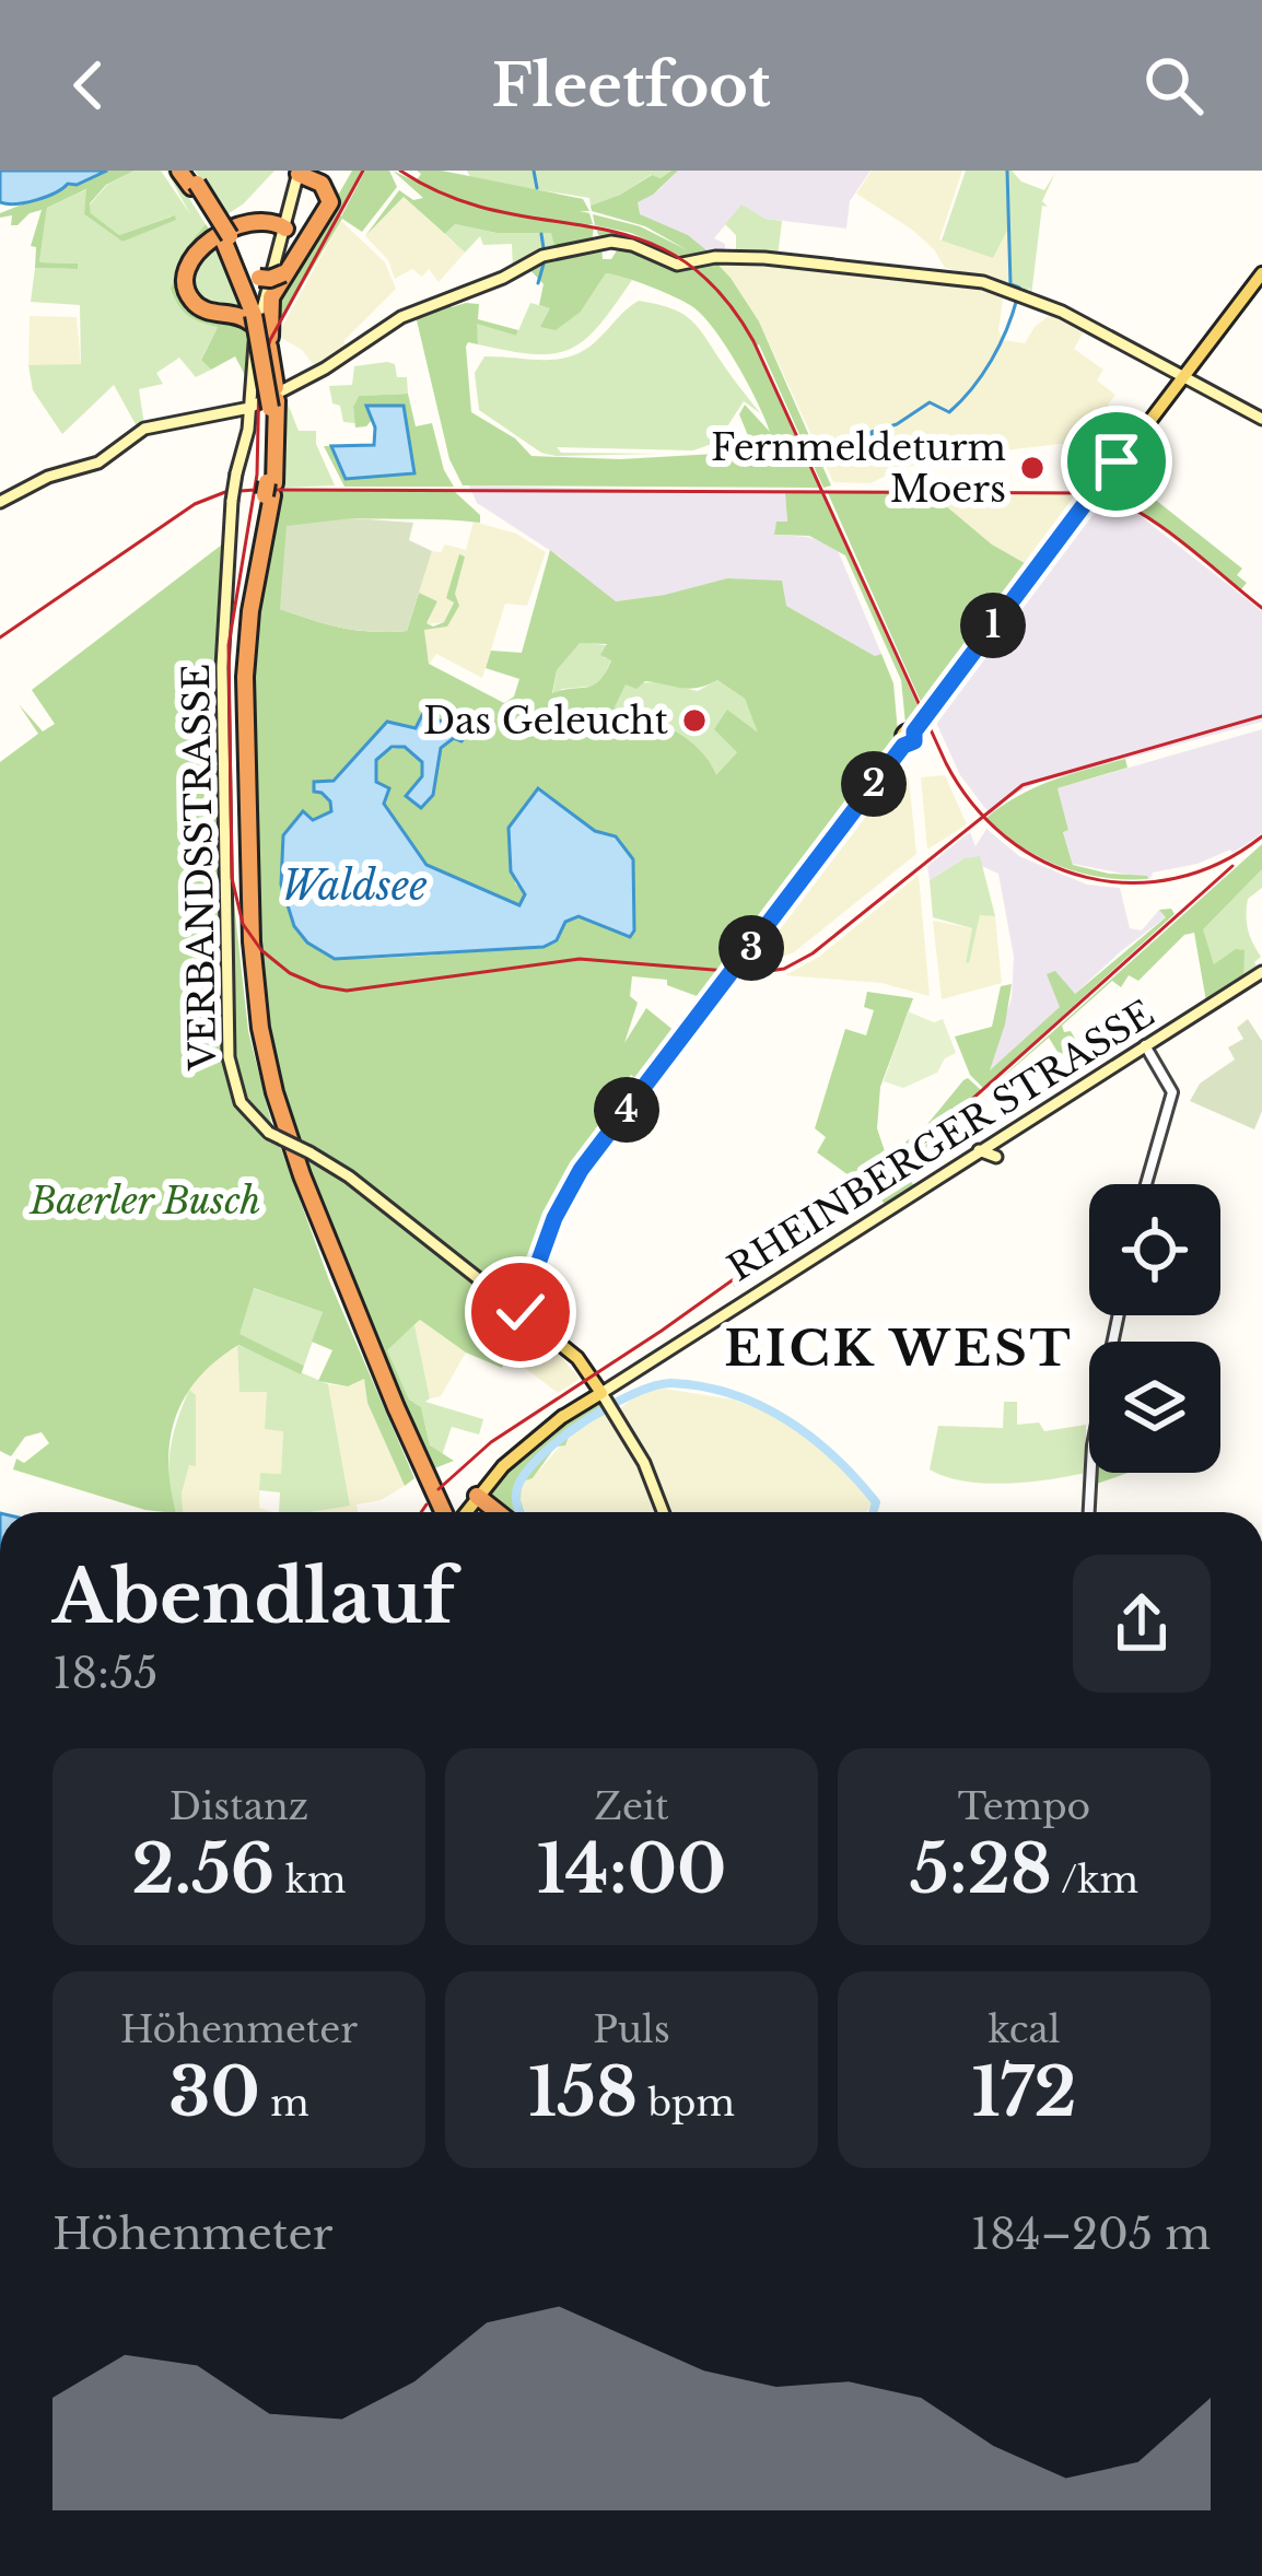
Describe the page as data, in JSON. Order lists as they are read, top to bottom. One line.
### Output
{"streets":{"main road":["VERBANDSSTRASSE","RHEINBERGER STRASSE"]},"crossings":[["VERBANDSSTRASSE","RHEINBERGER STRASSE"]],"districts":["EICK WEST"],"water":["Waldsee"],"parks":["Baerler Busch"],"places":["Fernmeldeturm Moers","Das Geleucht"],"page":{"header":"Fleetfoot","pins":["1","2","3","4"],"heading":["Abendlauf","18:55"],"stats":[["Distanz","2.56 km"],["Zeit","14:00"],["Tempo","5:28 /km"],["Höhenmeter","30 m"],["Puls","158 bpm"],["kcal","172"]],"chart":["Höhenmeter","184–205 m"]}}
